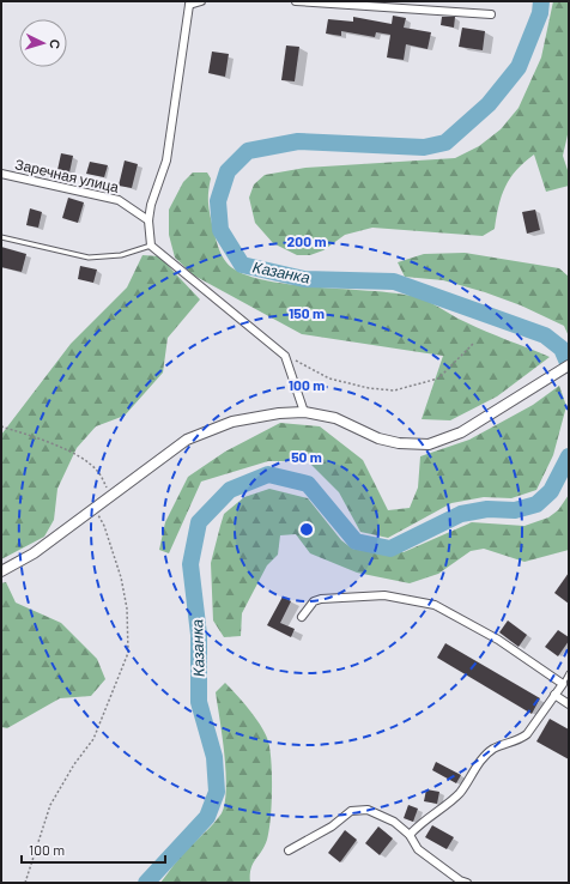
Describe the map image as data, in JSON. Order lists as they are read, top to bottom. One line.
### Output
{"streets":{"street":["Заречная улица"]},"water":["Казанка"],"scale_bar":"100 m","north":"right","rings":["200 m","150 m","100 m","50 m"]}
